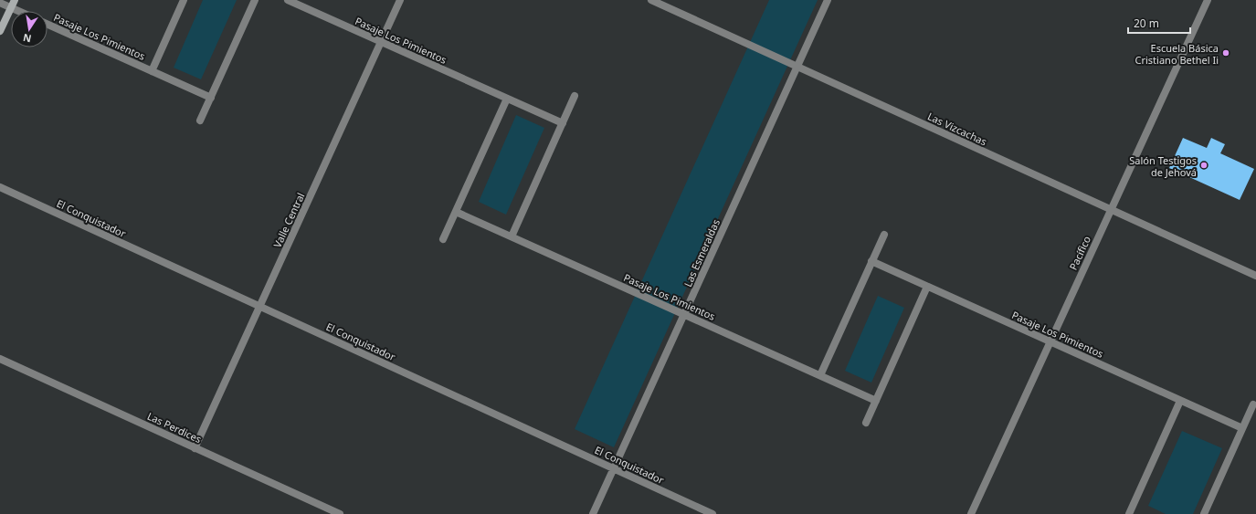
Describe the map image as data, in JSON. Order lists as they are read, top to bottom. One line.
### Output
{"streets":{"street":["Pasaje Los Pimientos","Las Vizcachas","El Conquistador","Valle Central","Las Esmeraldas","Pacífico","Las Perdices"]},"crossings":[["Pasaje Los Pimientos","Valle Central"],["Pasaje Los Pimientos","Las Esmeraldas"],["Pasaje Los Pimientos","Pacífico"],["Las Vizcachas","Las Esmeraldas"],["Las Vizcachas","Pacífico"],["El Conquistador","Valle Central"],["El Conquistador","Las Esmeraldas"],["Valle Central","Las Perdices"]],"places":["Escuela Básica Cristiano Bethel Ii","Salón Testigos de Jehová"],"scale_bar":"20 m","north":"bottom"}
